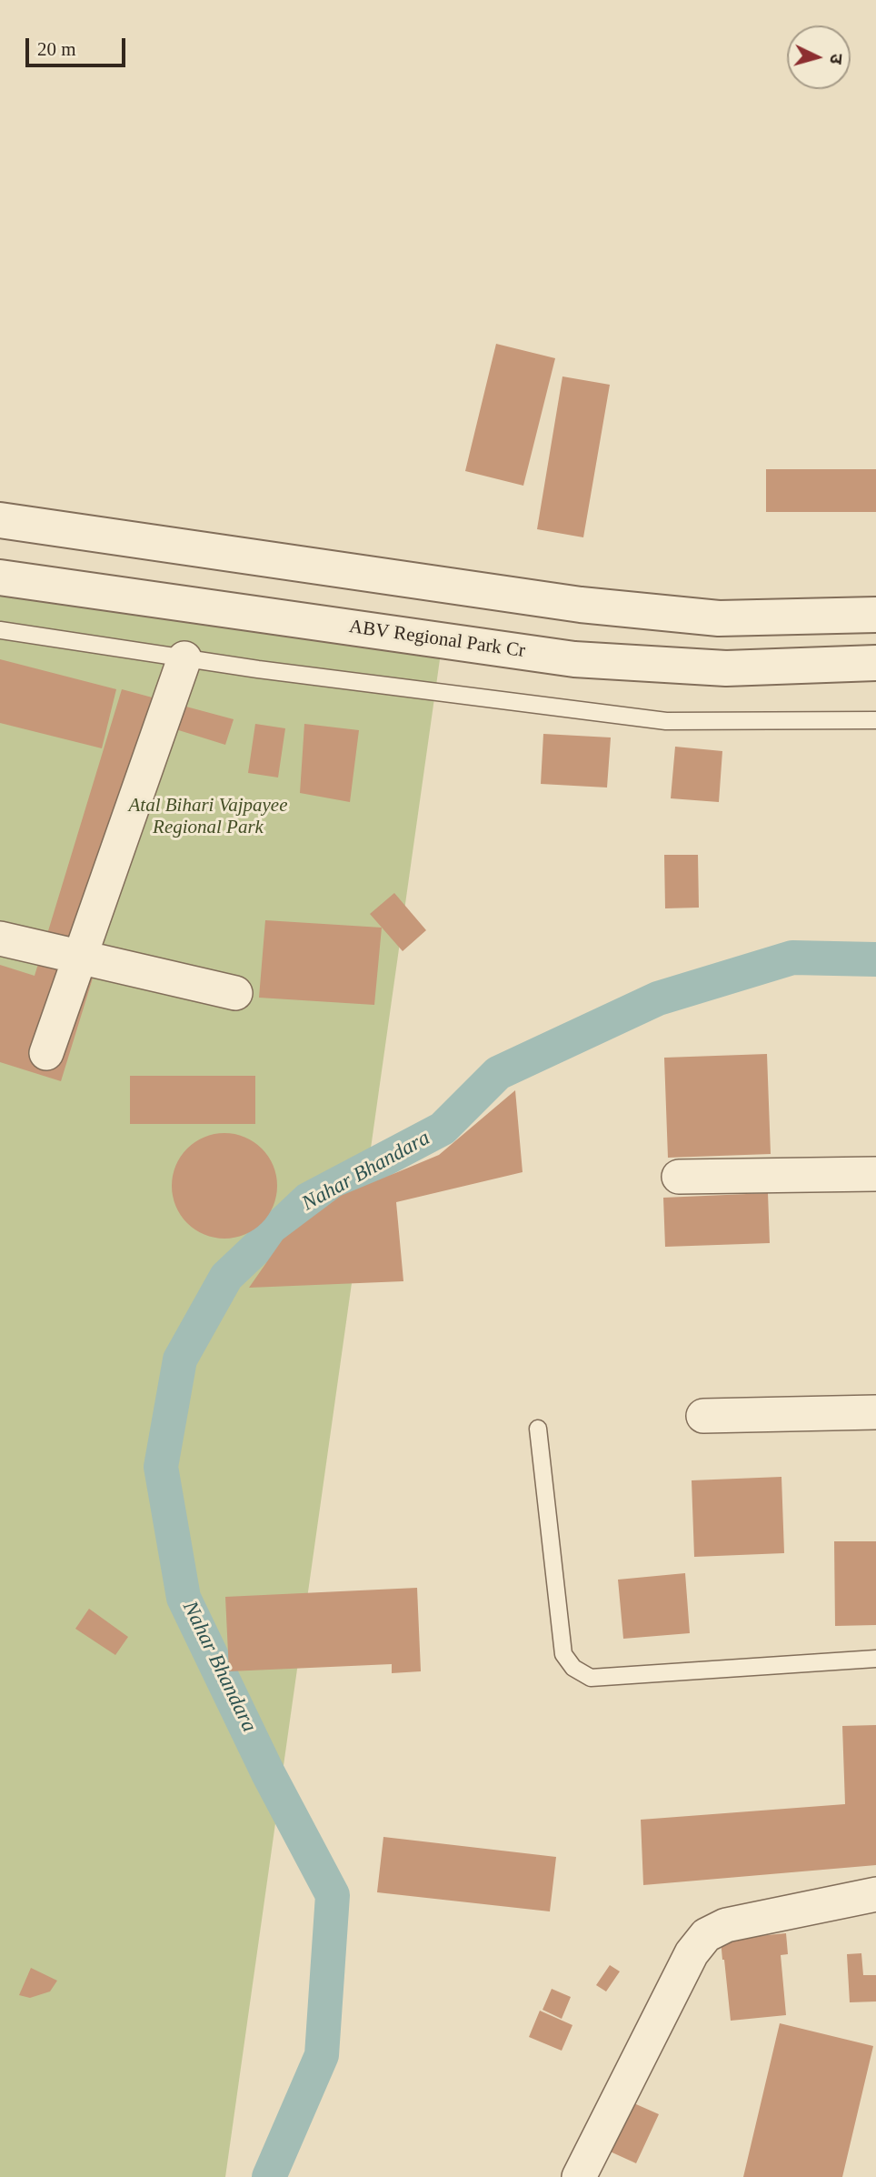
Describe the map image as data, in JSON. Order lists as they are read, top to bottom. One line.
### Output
{"streets":{"street":["ABV Regional Park Cr"]},"water":["Nahar Bhandara"],"parks":["Atal Bihari Vajpayee Regional Park"],"scale_bar":"20 m","north":"right"}
